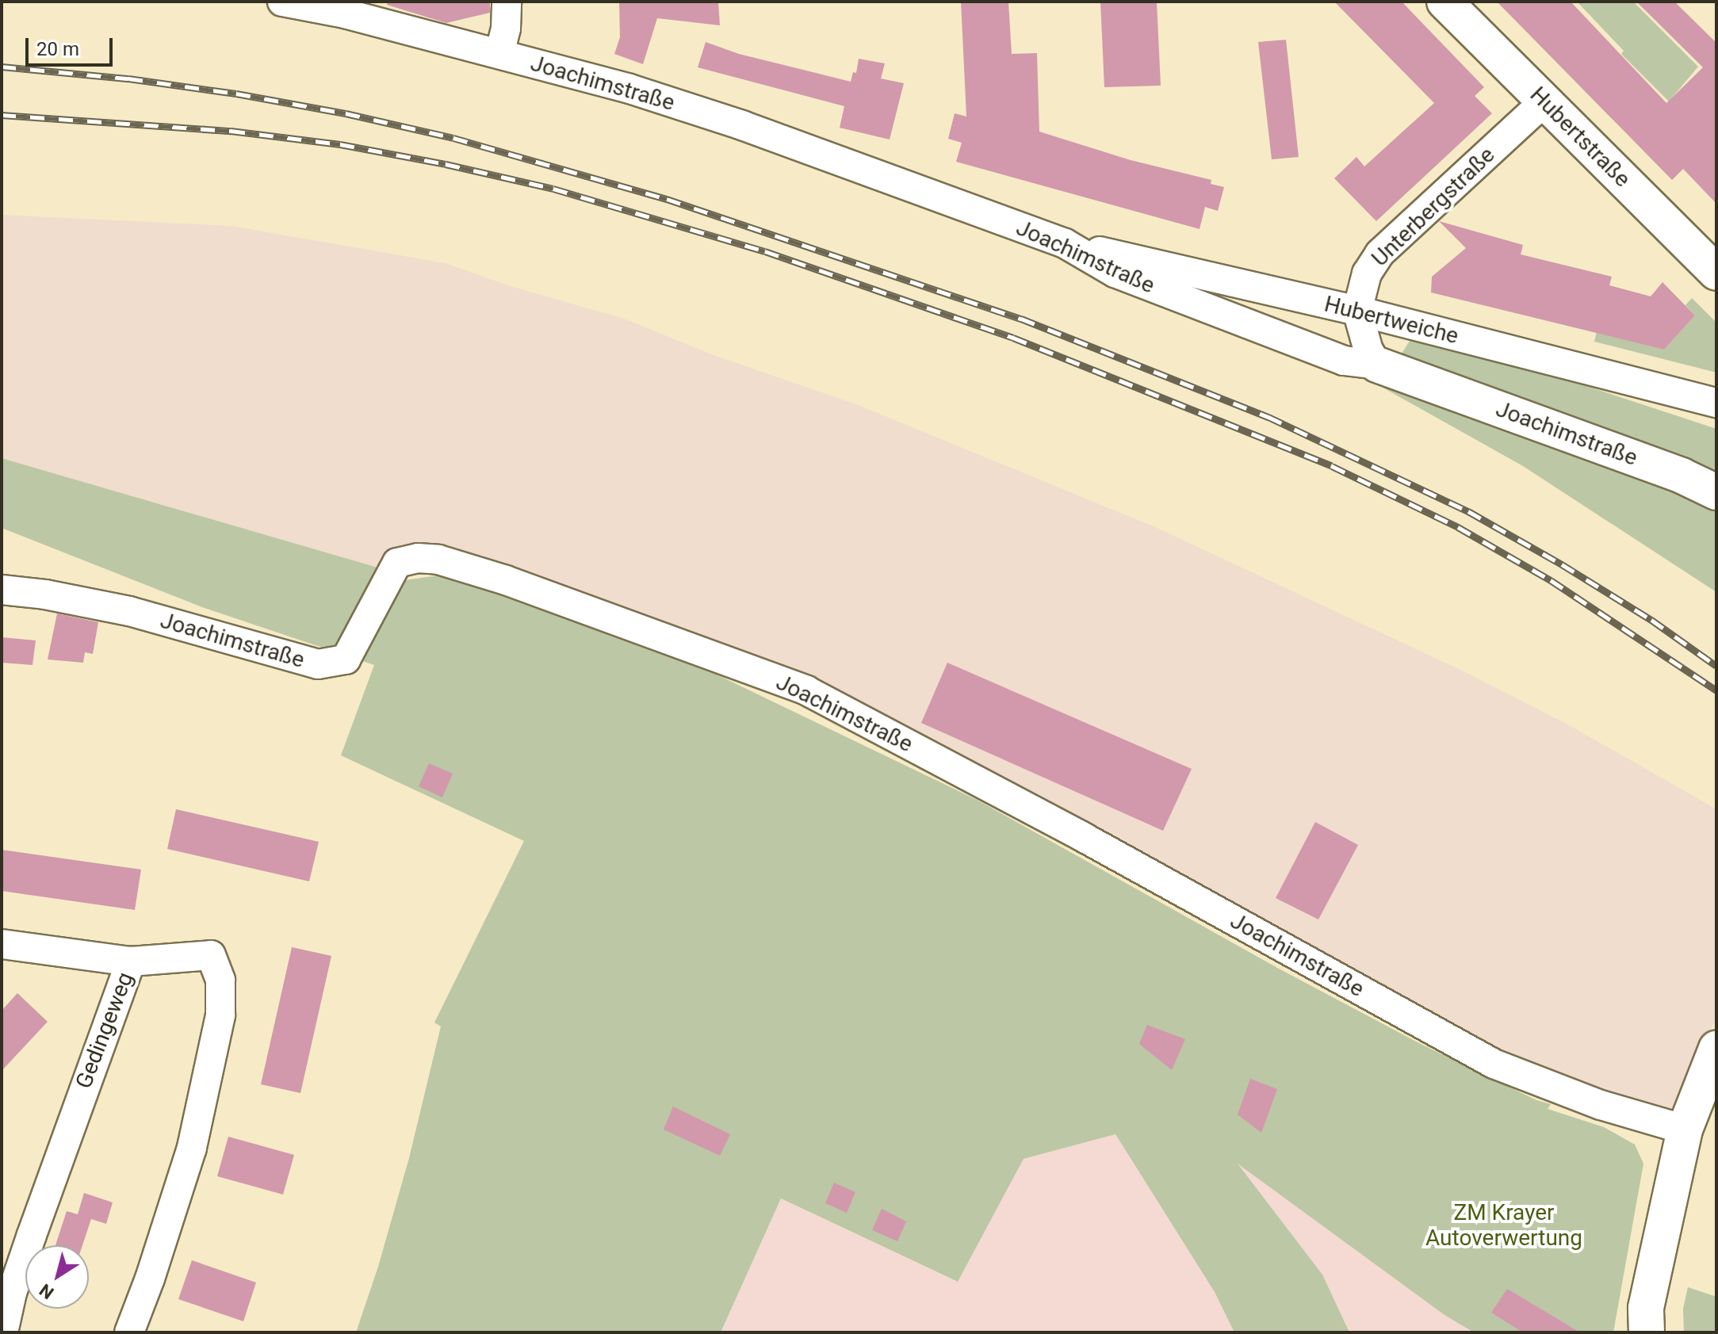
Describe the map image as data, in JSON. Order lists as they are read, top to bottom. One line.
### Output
{"streets":{"street":["Joachimstraße","Hubertstraße","Unterbergstraße","Hubertweiche","Gedingeweg"]},"crossings":[["Joachimstraße","Unterbergstraße"],["Joachimstraße","Hubertweiche"],["Hubertstraße","Unterbergstraße"],["Unterbergstraße","Hubertweiche"]],"parks":["ZM Krayer Autoverwertung"],"scale_bar":"20 m","north":"bottom left"}
